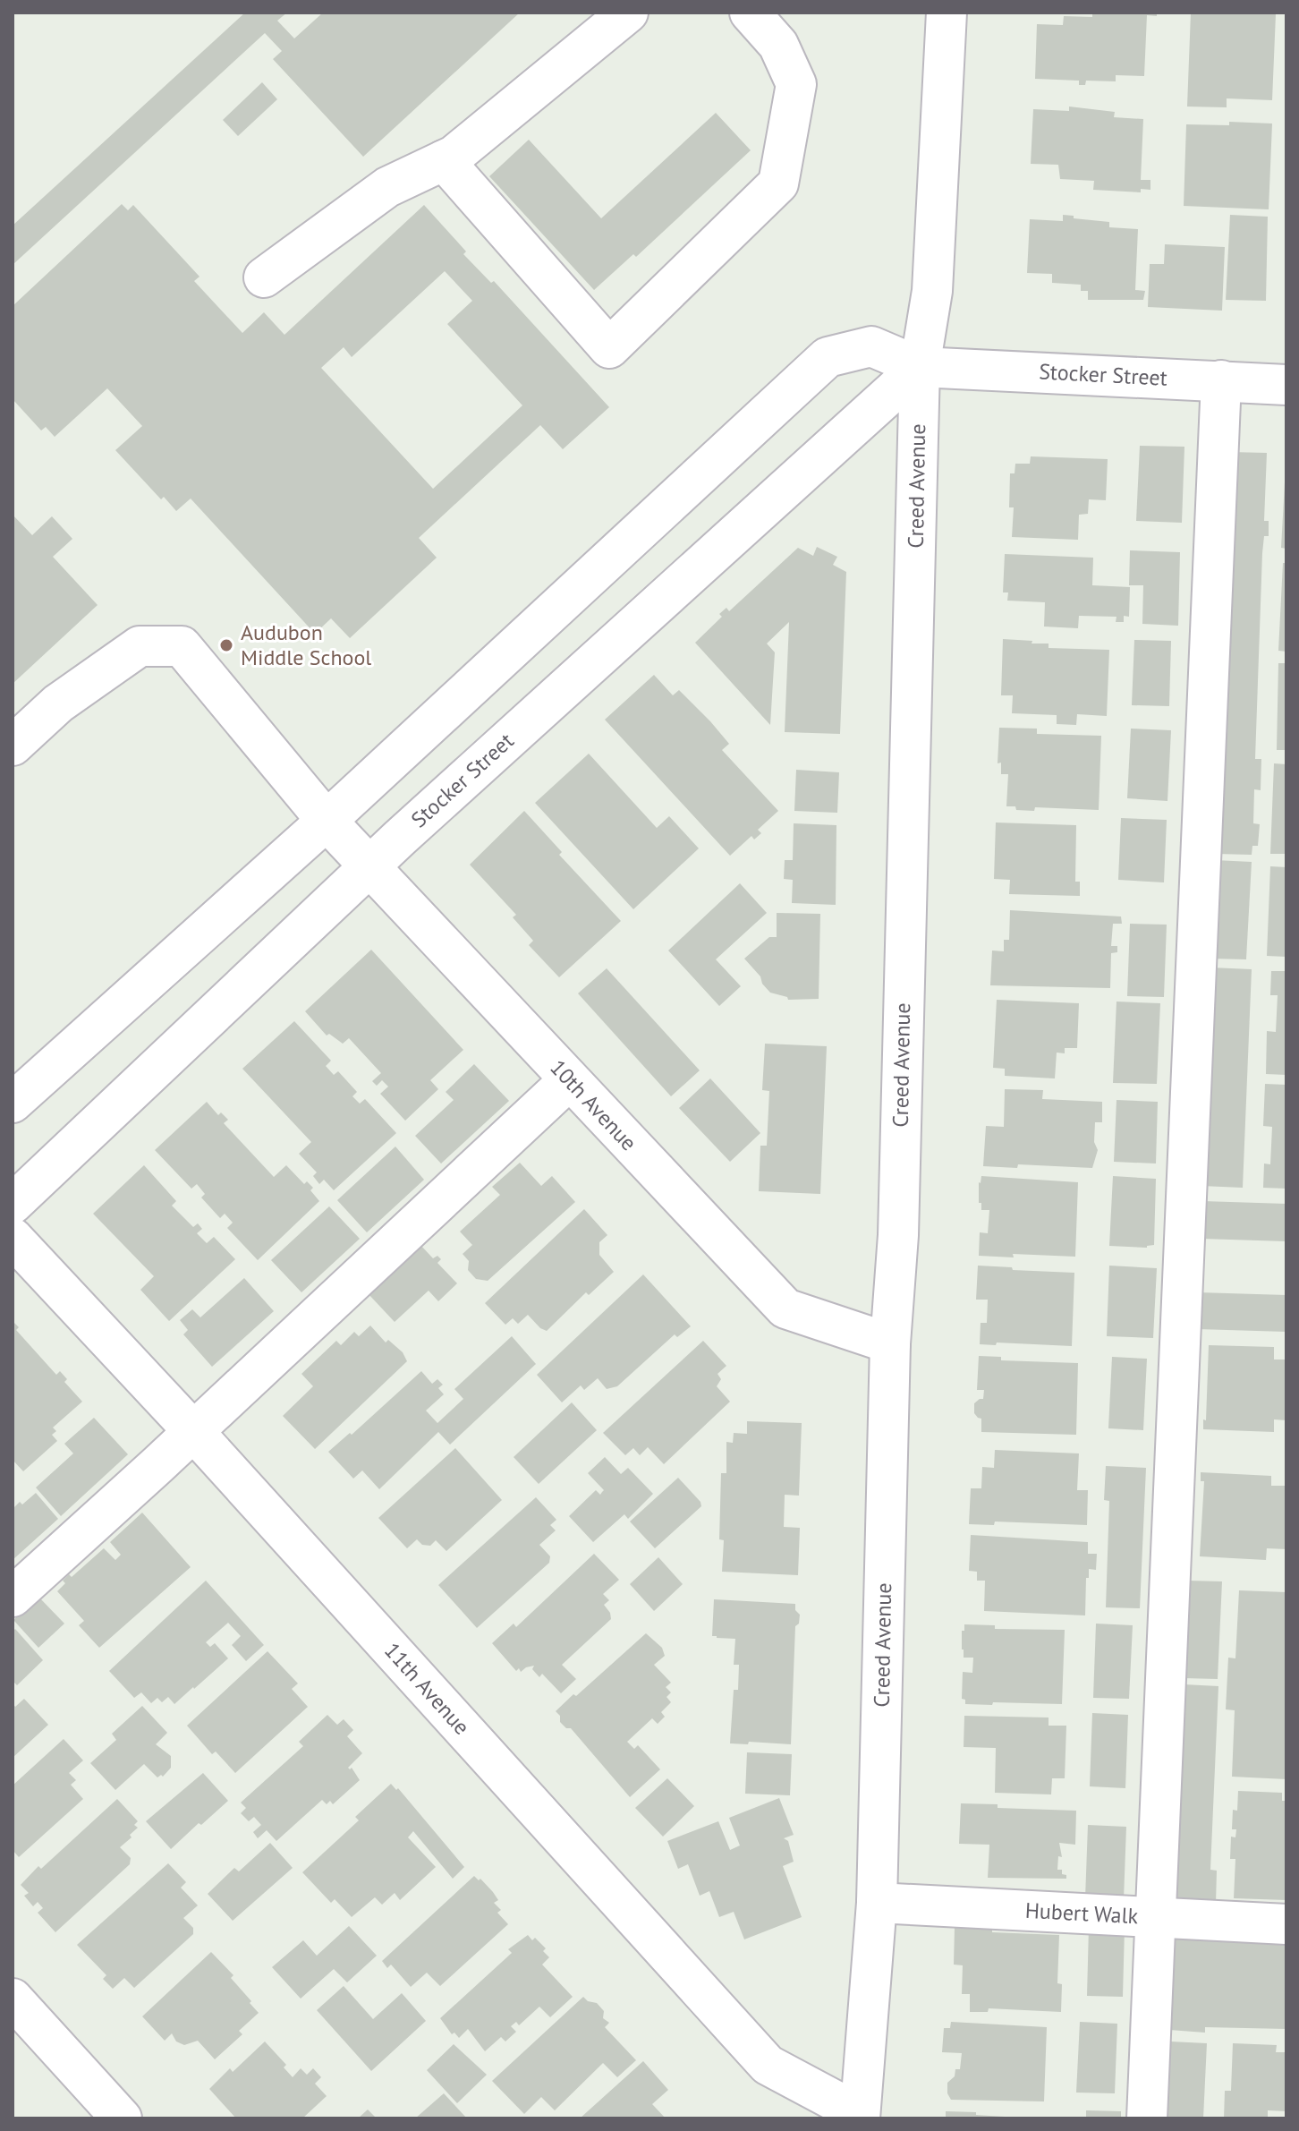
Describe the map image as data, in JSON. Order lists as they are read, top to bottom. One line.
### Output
{"streets":{"street":["Stocker Street","Creed Avenue","10th Avenue","11th Avenue","Hubert Walk"]},"crossings":[["Stocker Street","Creed Avenue"],["Stocker Street","10th Avenue"],["Creed Avenue","10th Avenue"],["Creed Avenue","11th Avenue"],["Creed Avenue","Hubert Walk"]],"places":["Audubon Middle School"]}
